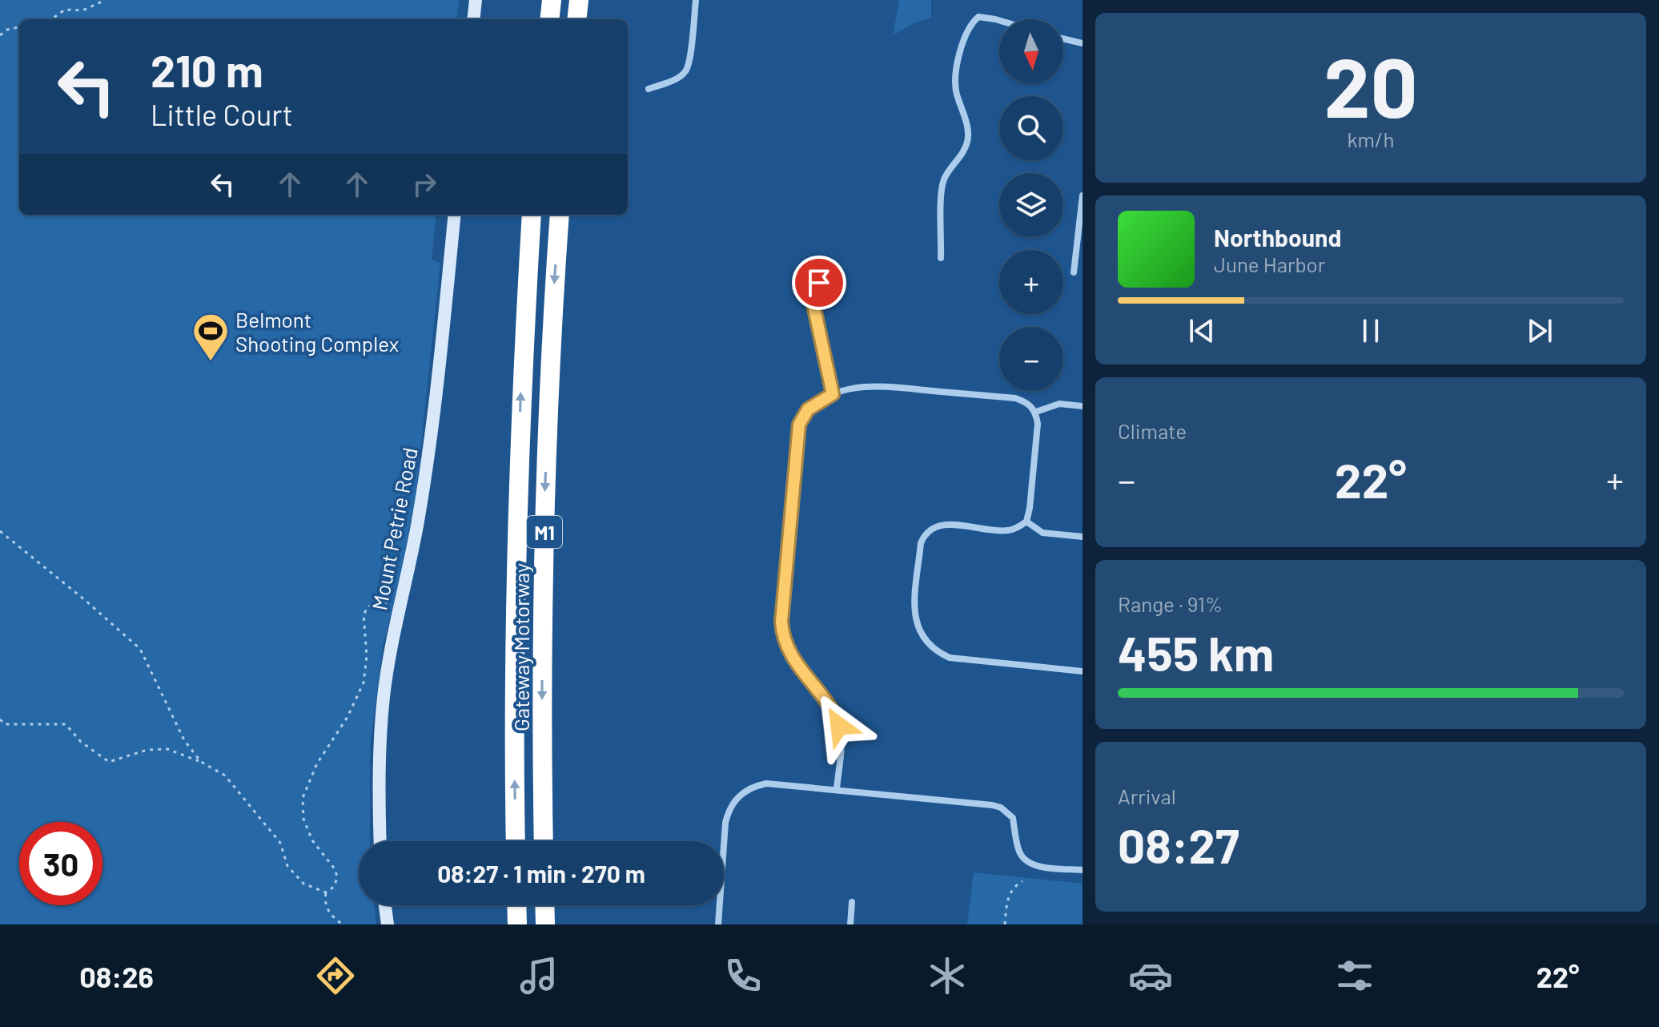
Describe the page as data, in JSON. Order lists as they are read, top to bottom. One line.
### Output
{"streets":{"highway":["M1","Gateway Motorway"],"street":["Mount Petrie Road"]},"places":{"sports":["Belmont Shooting Complex"]},"north":"bottom","page":{"tile":[["20","km/h"],"Climate",["Range · 91%","455 km"],["Arrival","08:27"]],"map_buttons":["+","−"],"turn":["210 m","Little Court"],"song":["Northbound","June Harbor"],"heat":["−","22°","+"],"limit":"30","trip":"08:27 · 1 min · 270 m","tabs":["08:26","22°"]}}
